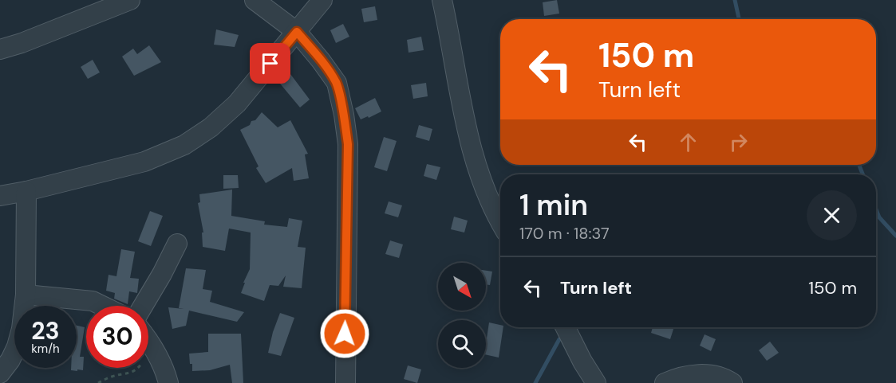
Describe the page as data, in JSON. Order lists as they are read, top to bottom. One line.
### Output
{"north":"bottom right","page":{"turn":["150 m","Turn left"],"heading":["1 min","170 m · 18:37"],"list":[{"name":"Turn left","value":"150 m"}],"speed":"23 km/h","limit":"30"}}
